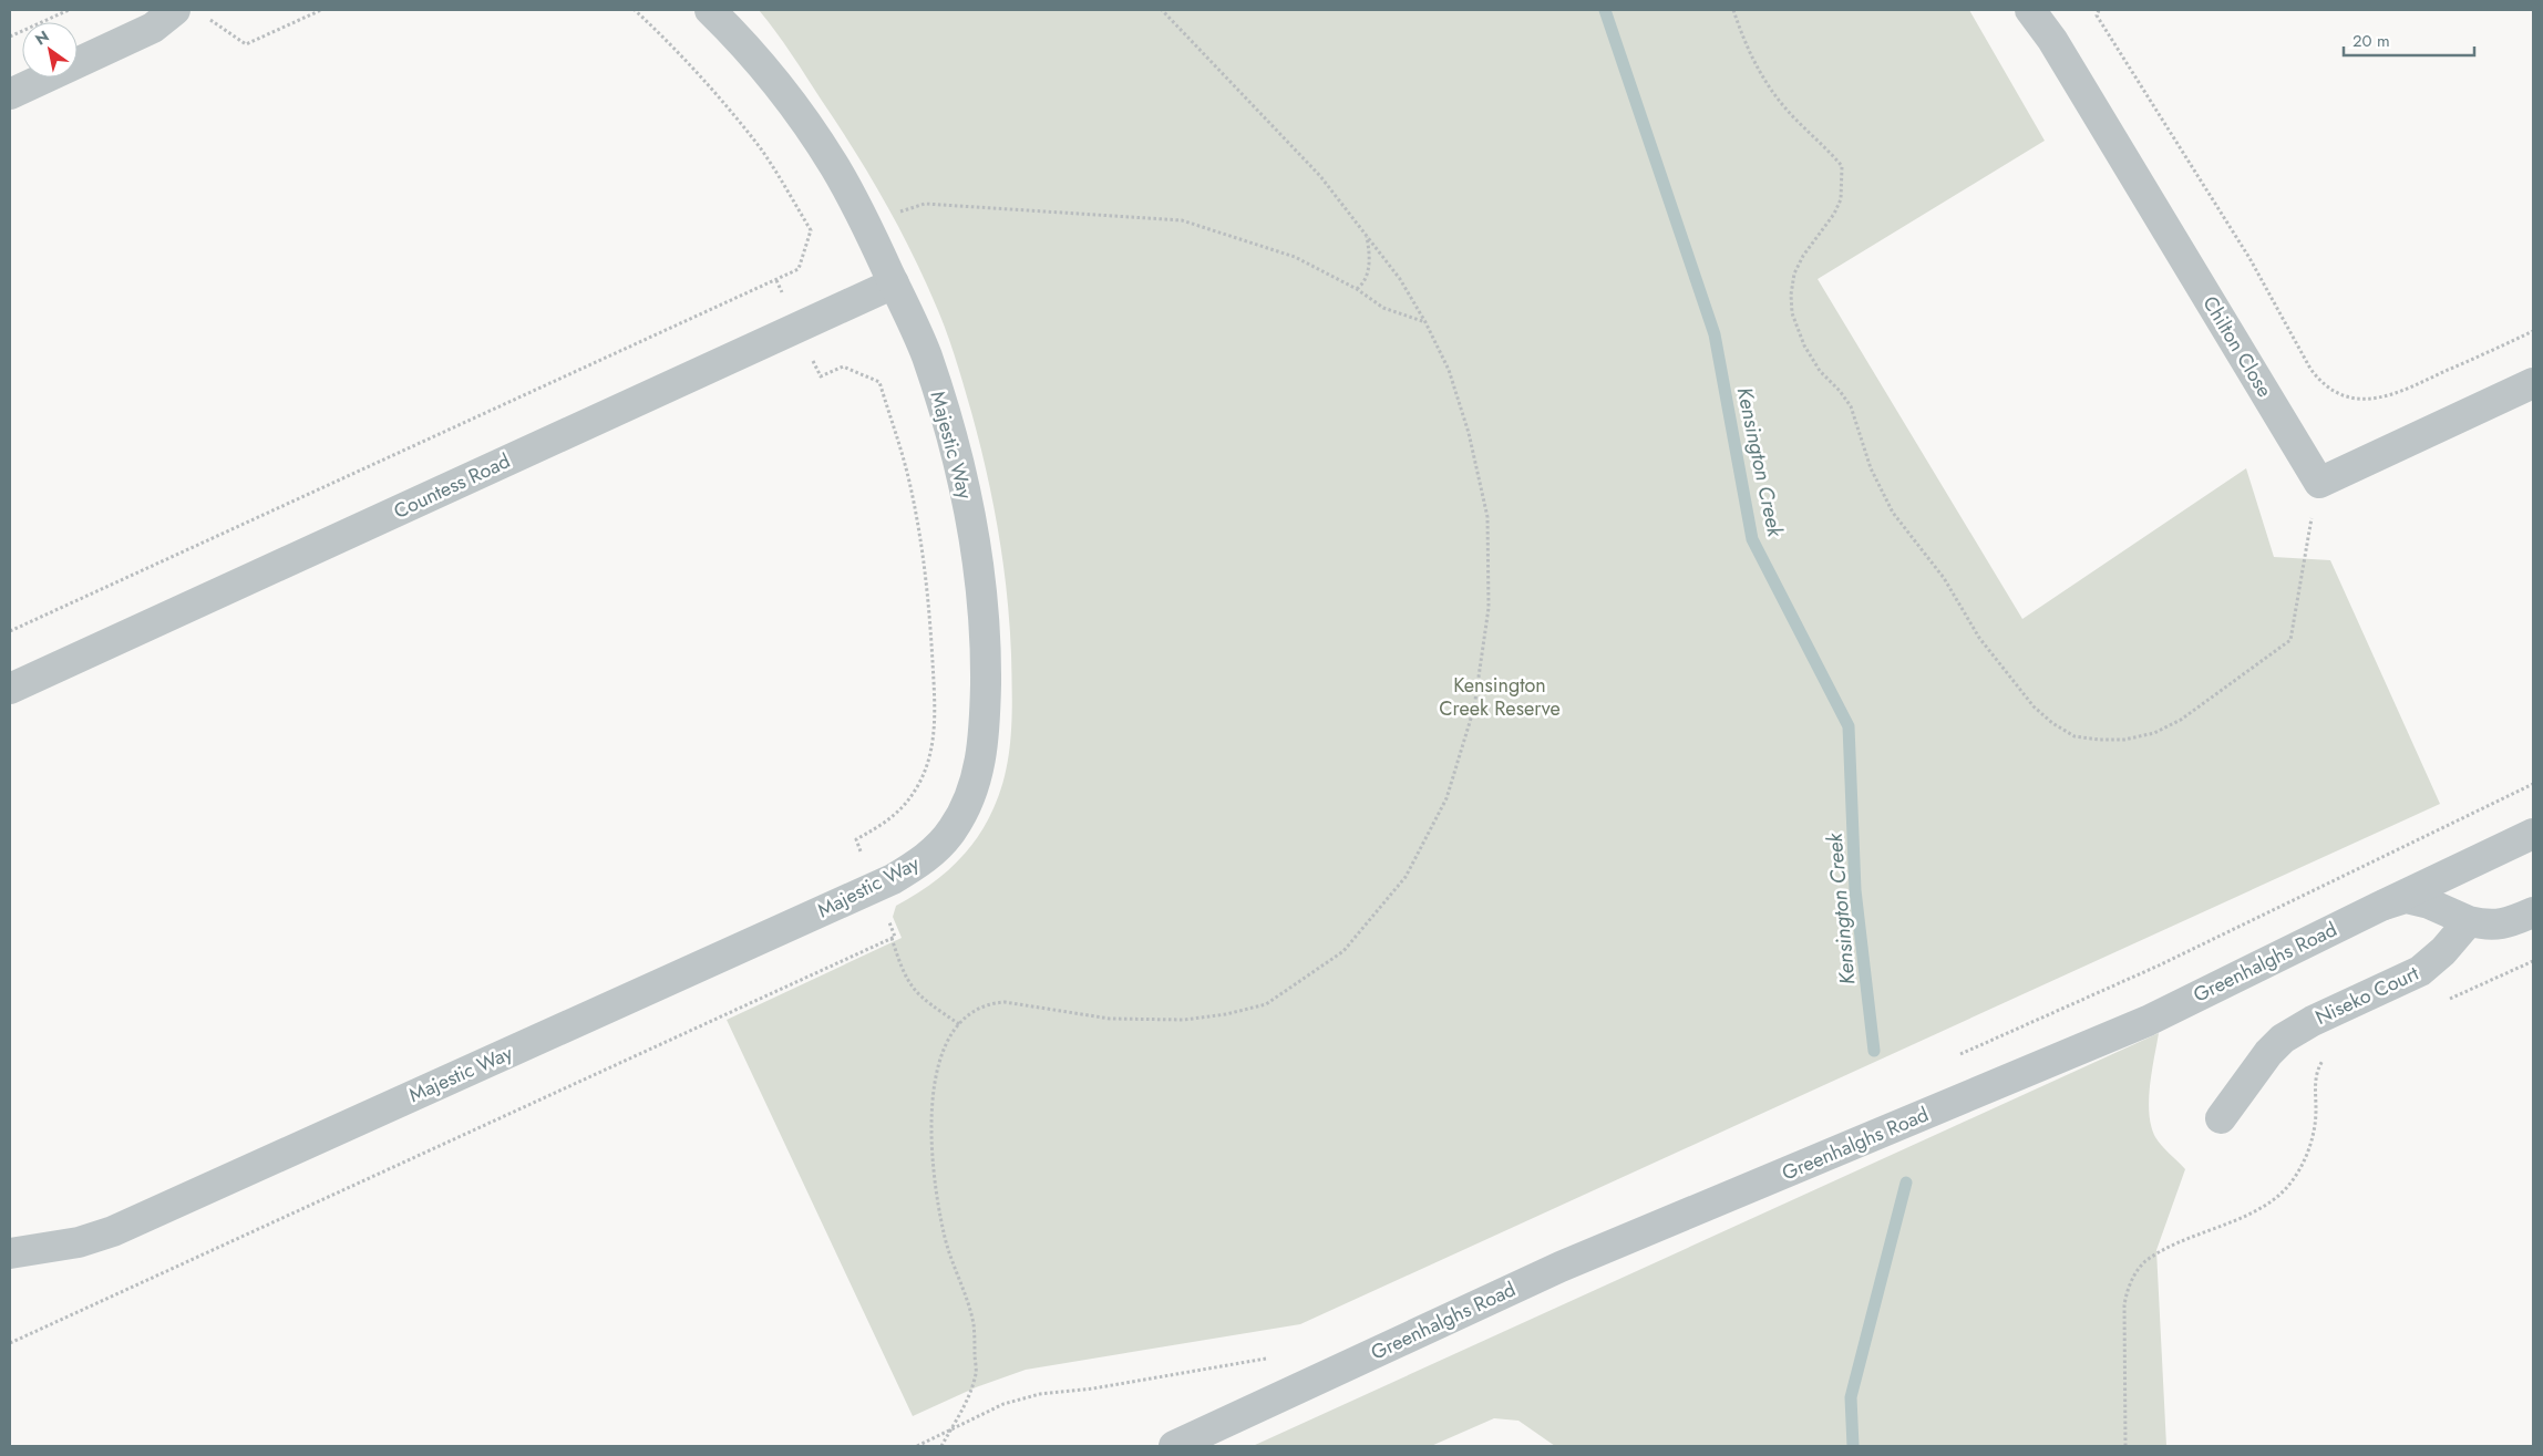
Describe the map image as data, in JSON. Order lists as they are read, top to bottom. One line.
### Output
{"streets":{"street":["Chilton Close","Majestic Way","Countess Road","Greenhalghs Road","Niseko Court"]},"crossings":[["Majestic Way","Countess Road"]],"water":["Kensington Creek"],"parks":["Kensington Creek Reserve"],"scale_bar":"20 m","north":"top left"}
